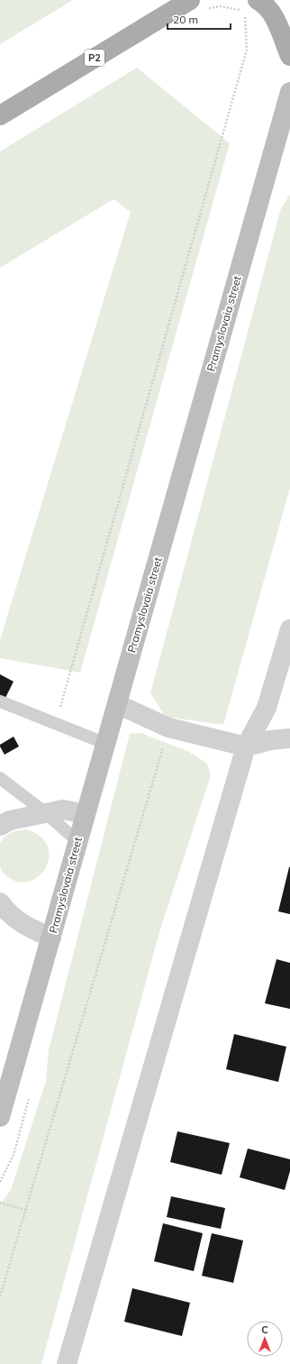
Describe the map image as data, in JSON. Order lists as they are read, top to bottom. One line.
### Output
{"streets":{"main road":["Р2","Pramyslovaia street"]},"scale_bar":"20 m","north":"top"}
